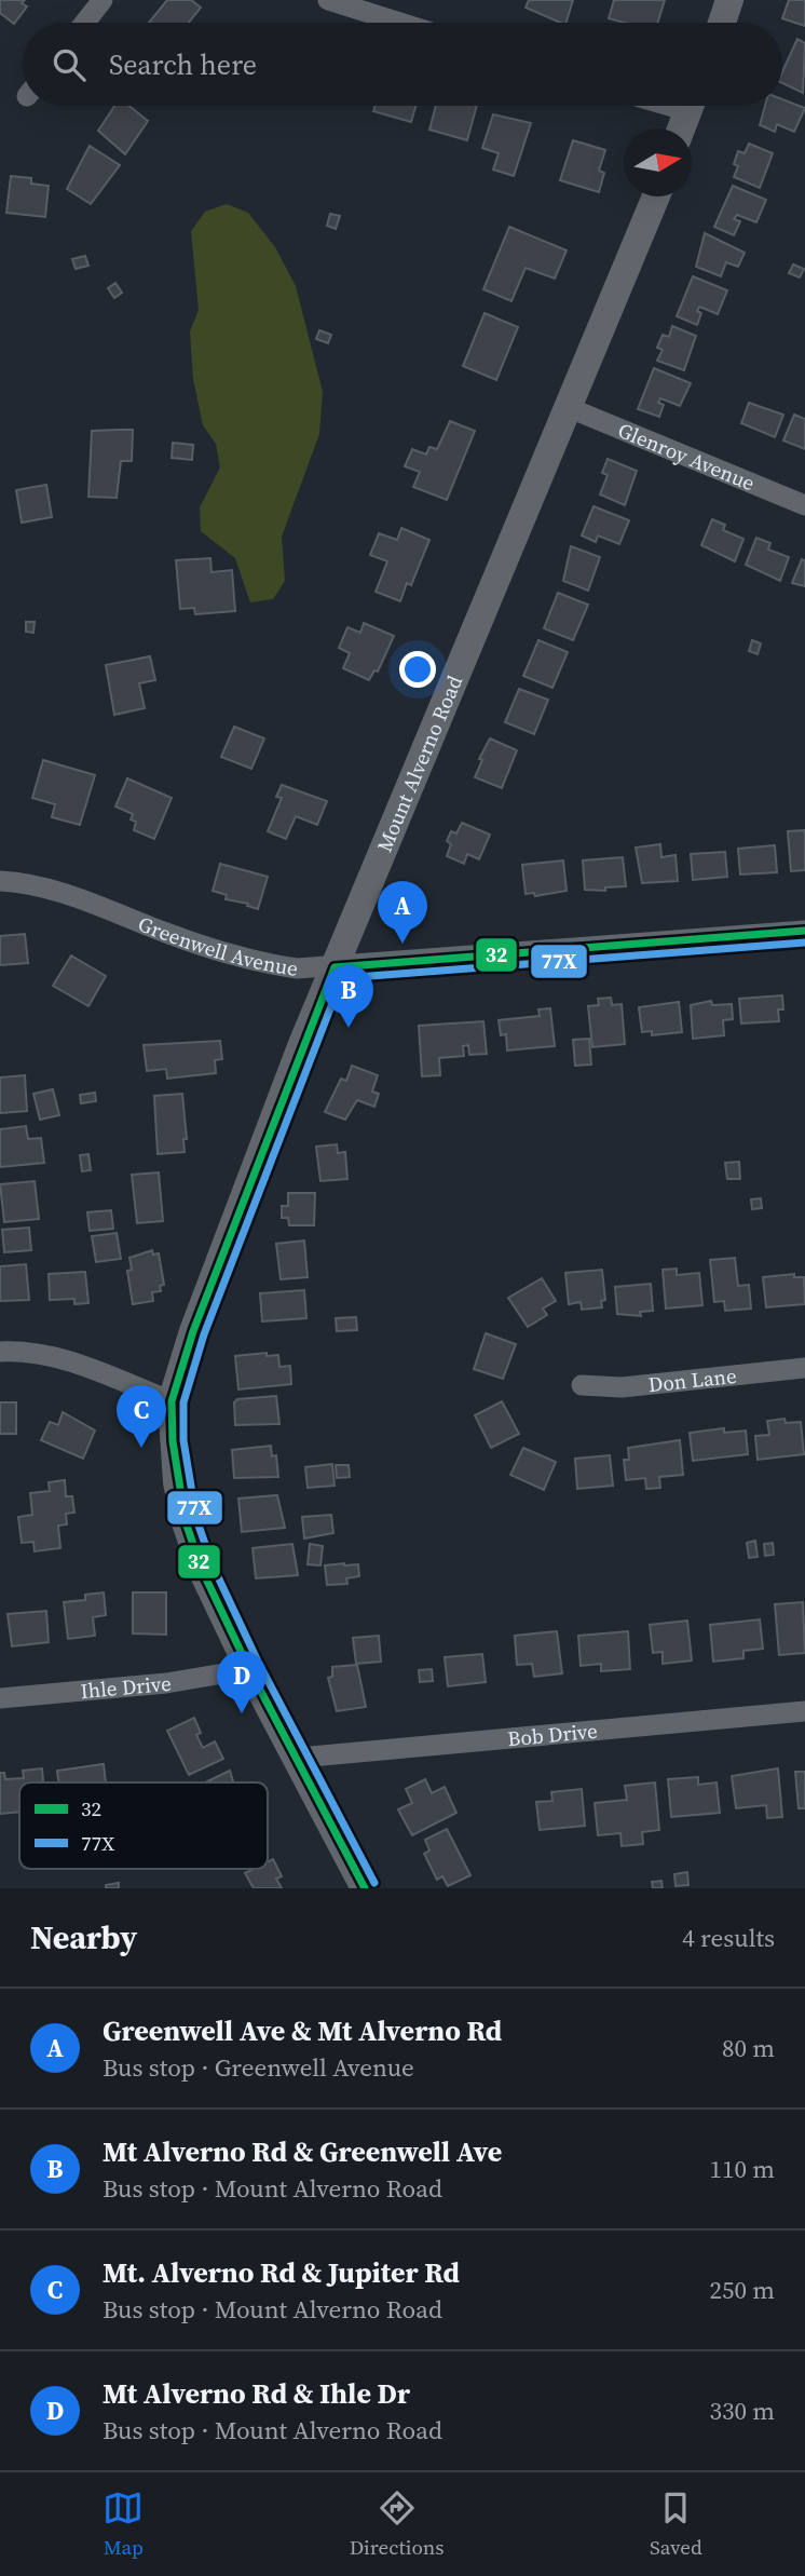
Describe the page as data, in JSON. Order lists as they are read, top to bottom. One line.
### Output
{"streets":{"street":["Glenroy Avenue","Mount Alverno Road","Greenwell Avenue","Don Lane","Ihle Drive","Bob Drive"]},"crossings":[["Glenroy Avenue","Mount Alverno Road"],["Mount Alverno Road","Greenwell Avenue"],["Mount Alverno Road","Ihle Drive"],["Mount Alverno Road","Bob Drive"]],"lines":["transit line 32","transit line 77X"],"legend":["32","77X"],"north":"right","page":{"search":"Search here","pins":["A","B","C","D"],"heading":["Nearby","4 results"],"list":[{"mark":"A","name":"Greenwell Ave & Mt Alverno Rd","note":"Bus stop · Greenwell Avenue","value":"80 m"},{"mark":"B","name":"Mt Alverno Rd & Greenwell Ave","note":"Bus stop · Mount Alverno Road","value":"110 m"},{"mark":"C","name":"Mt. Alverno Rd & Jupiter Rd","note":"Bus stop · Mount Alverno Road","value":"250 m"},{"mark":"D","name":"Mt Alverno Rd & Ihle Dr","note":"Bus stop · Mount Alverno Road","value":"330 m"}],"nav":["Map","Directions","Saved"]}}
